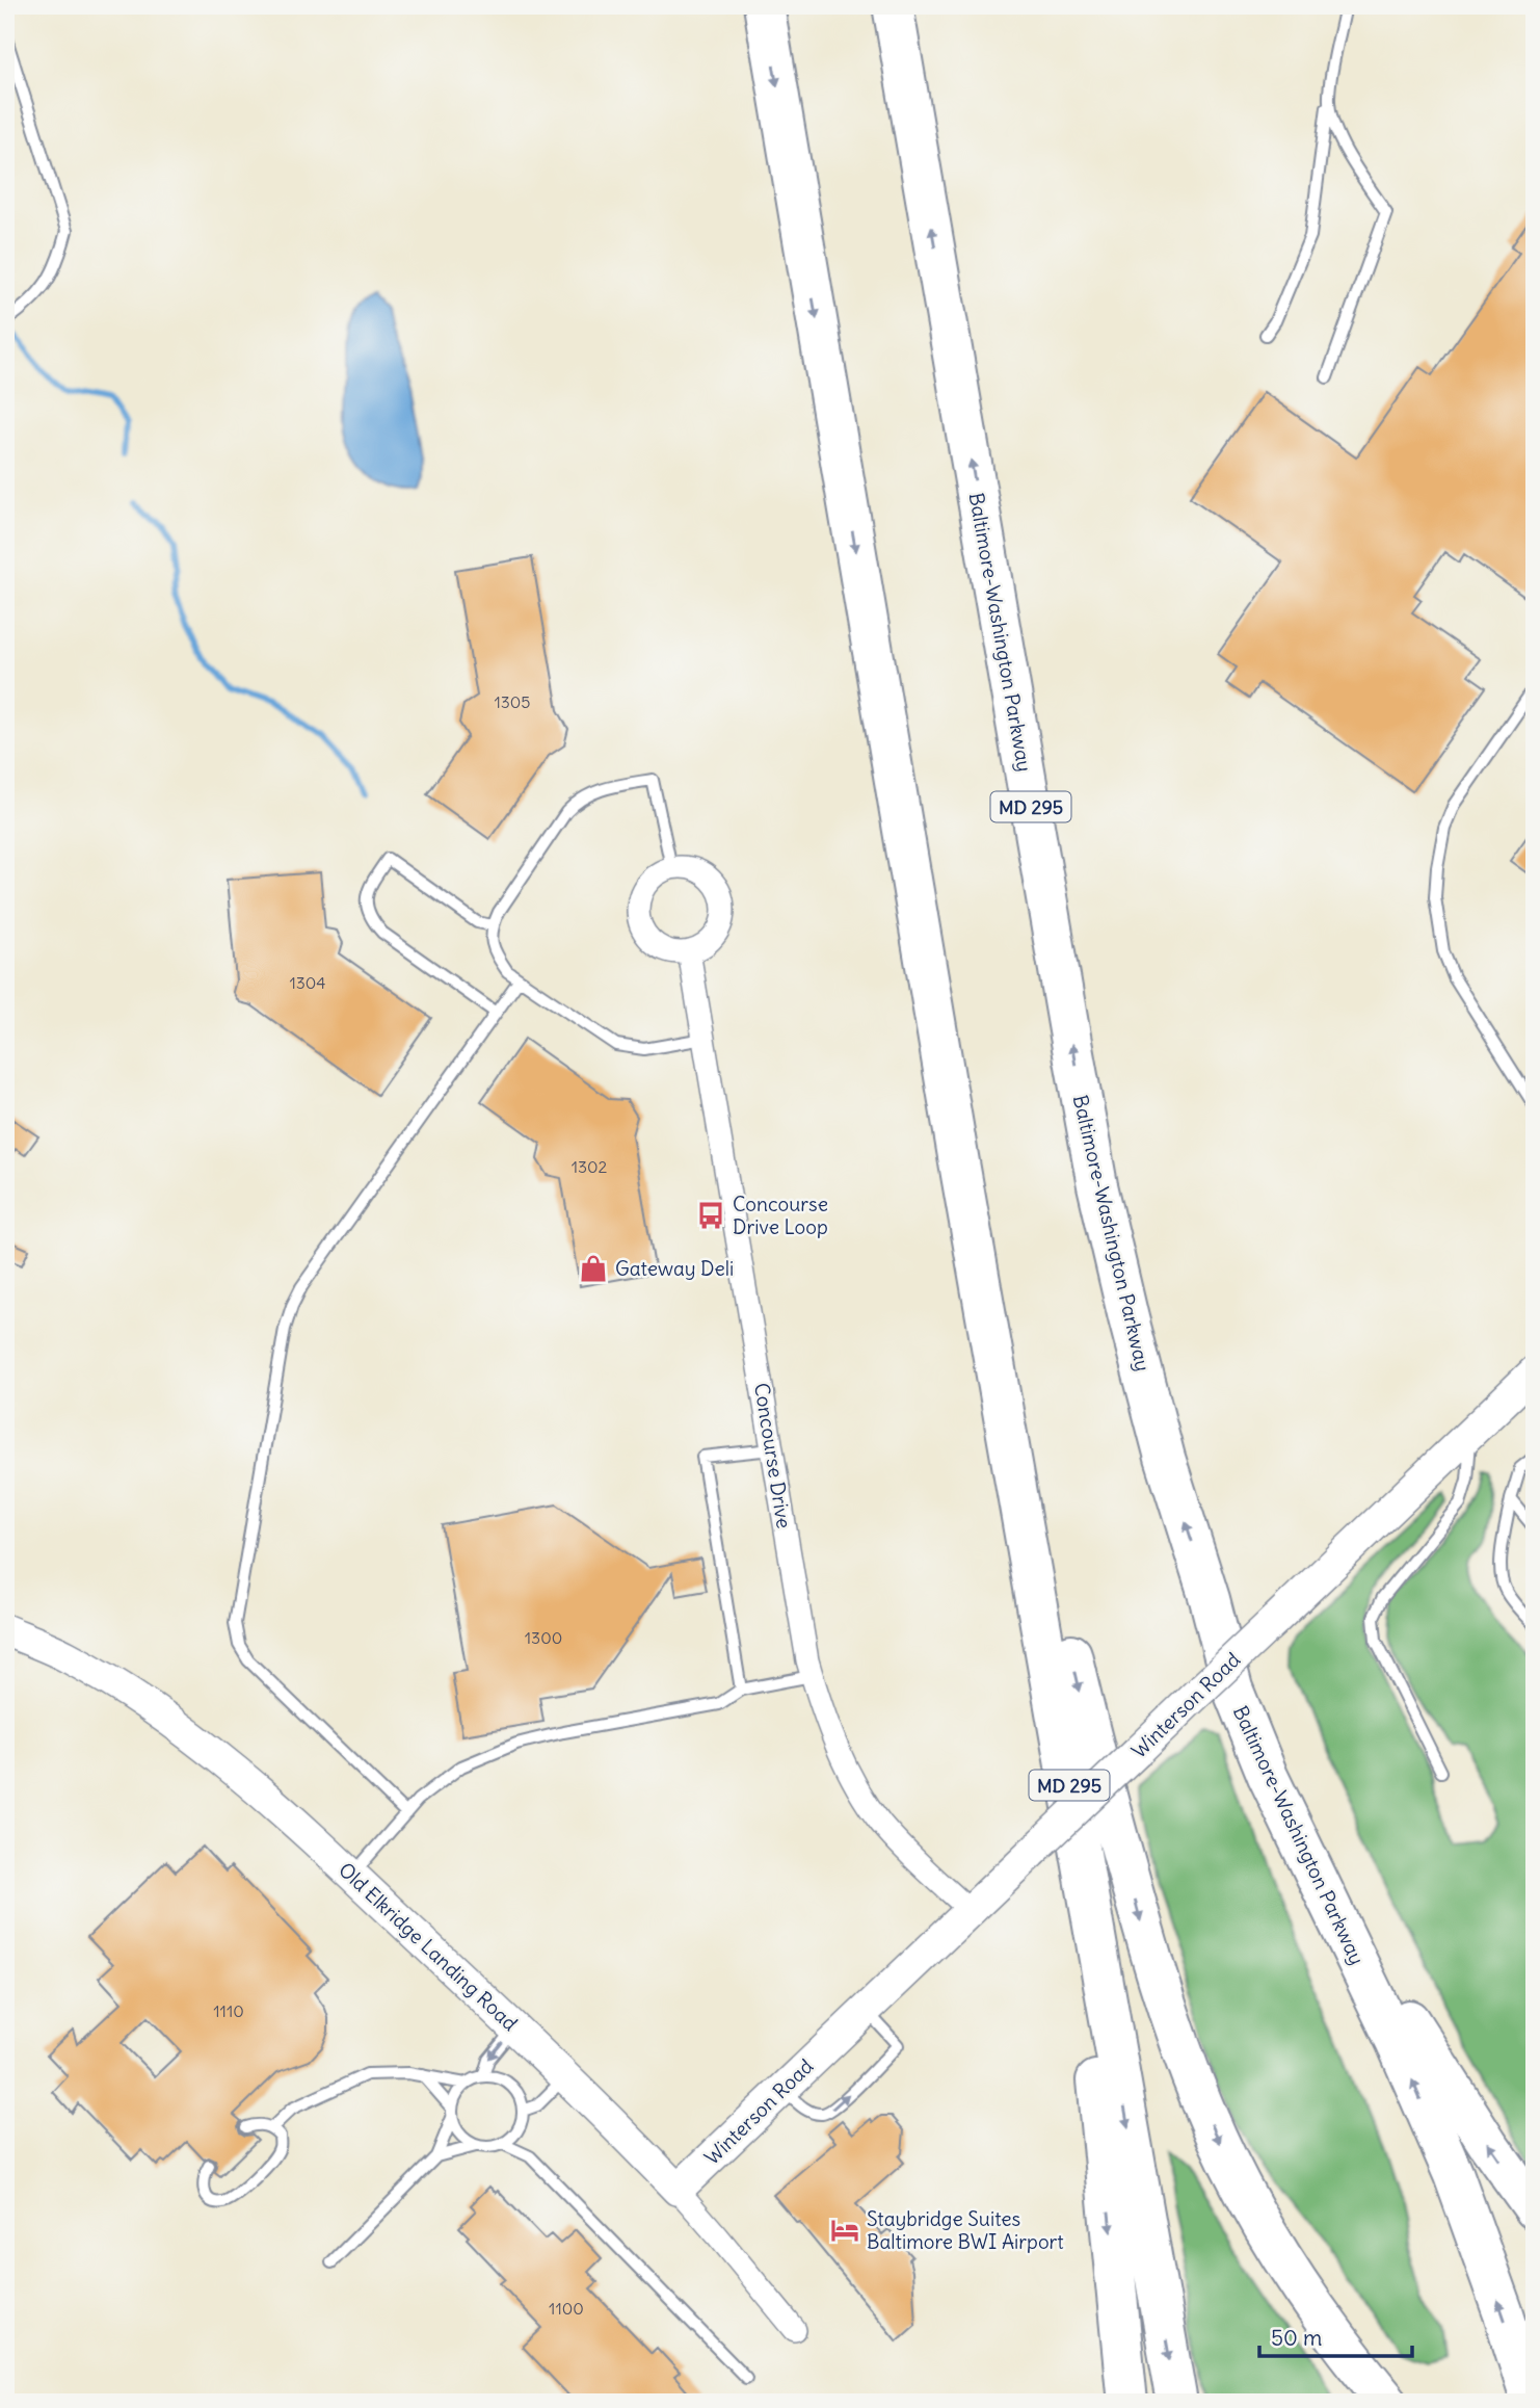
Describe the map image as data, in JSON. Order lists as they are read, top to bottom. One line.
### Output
{"streets":{"highway":["Baltimore-Washington Parkway","MD 295"],"street":["Concourse Drive","Winterson Road","Old Elkridge Landing Road"]},"crossings":[["Concourse Drive","Winterson Road"],["Winterson Road","Old Elkridge Landing Road"]],"places":{"bus stop":["Concourse Drive Loop"],"shop":["Gateway Deli"],"hotel":["Staybridge Suites Baltimore BWI Airport"]},"house_numbers":["1305","1304","1302","1300","1110","1100"],"scale_bar":"50 m"}
